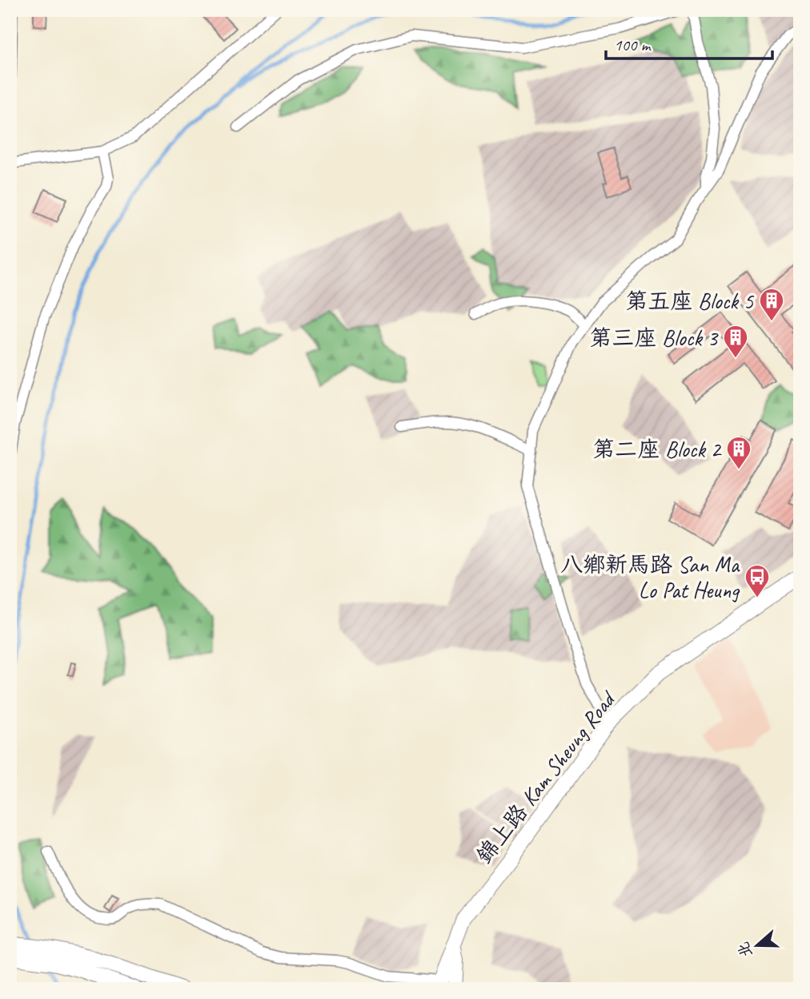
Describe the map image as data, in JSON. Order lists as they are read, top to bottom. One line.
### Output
{"streets":{"main road":["錦上路 Kam Sheung Road"]},"places":{"building":["第五座 Block 5","第三座 Block 3","第二座 Block 2"],"bus stop":["八鄉新馬路 San Ma Lo Pat Heung"]},"scale_bar":"100 m","north":"left"}
